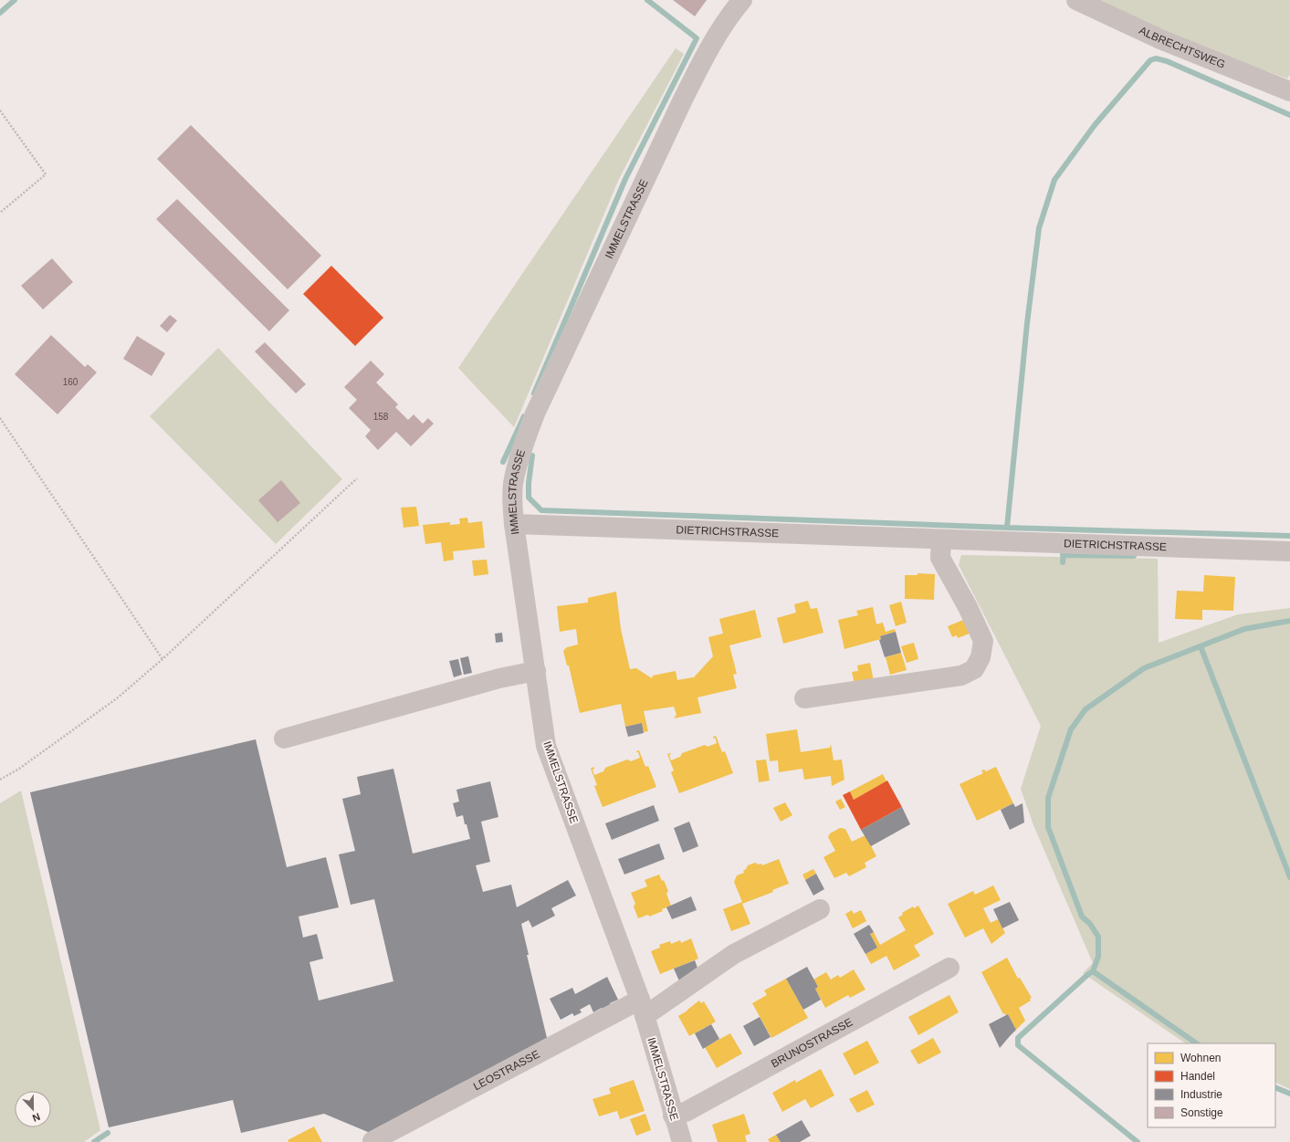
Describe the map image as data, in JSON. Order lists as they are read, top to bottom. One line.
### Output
{"streets":{"street":["ALBRECHTSWEG","IMMELSTRASSE","DIETRICHSTRASSE","BRUNOSTRASSE","LEOSTRASSE"]},"crossings":[["IMMELSTRASSE","DIETRICHSTRASSE"],["IMMELSTRASSE","BRUNOSTRASSE"],["IMMELSTRASSE","LEOSTRASSE"]],"house_numbers":["160","158"],"legend":["Wohnen","Handel","Industrie","Sonstige"],"north":"bottom"}
